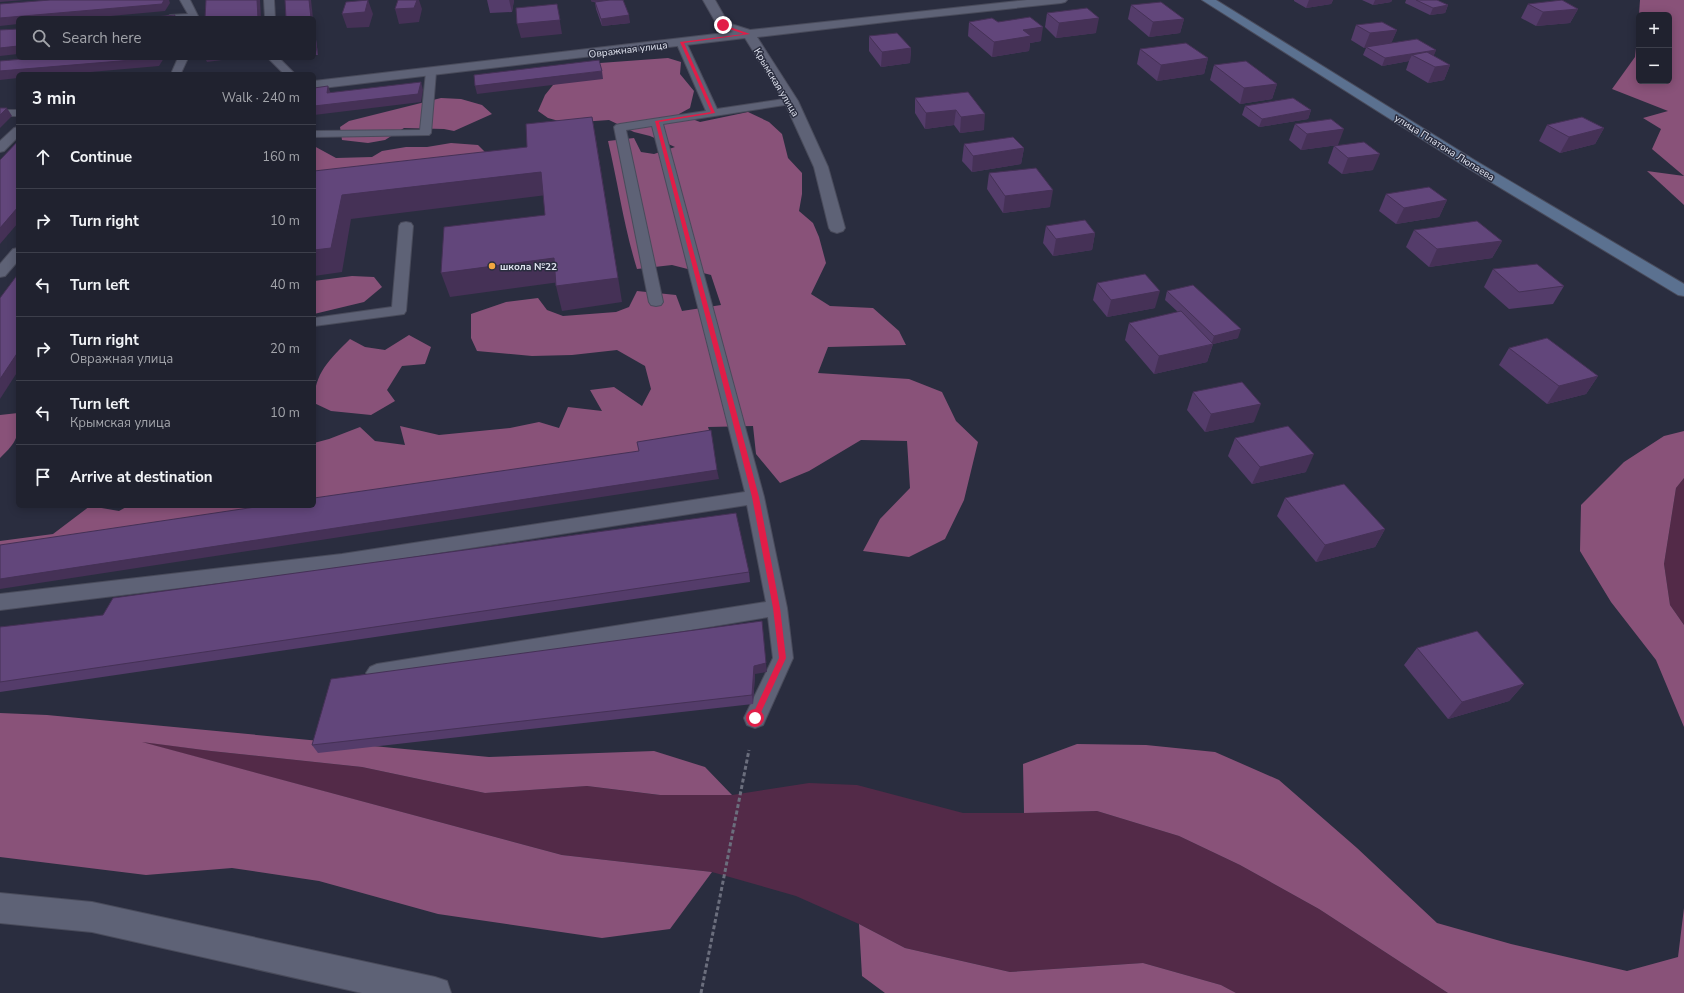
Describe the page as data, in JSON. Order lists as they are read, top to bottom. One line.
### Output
{"streets":{"street":["Овражная улица","Крымская улица","улица Платона Люпаева"]},"crossings":[["Овражная улица","Крымская улица"]],"places":["школа №22"],"page":{"map_buttons":["+","−"],"search":"Search here","heading":["3 min","Walk · 240 m"],"list":[["Continue","160 m"],["Turn right","10 m"],["Turn left","40 m"],["Turn right","Овражная улица","20 m"],["Turn left","Крымская улица","10 m"],"Arrive at destination"]}}
